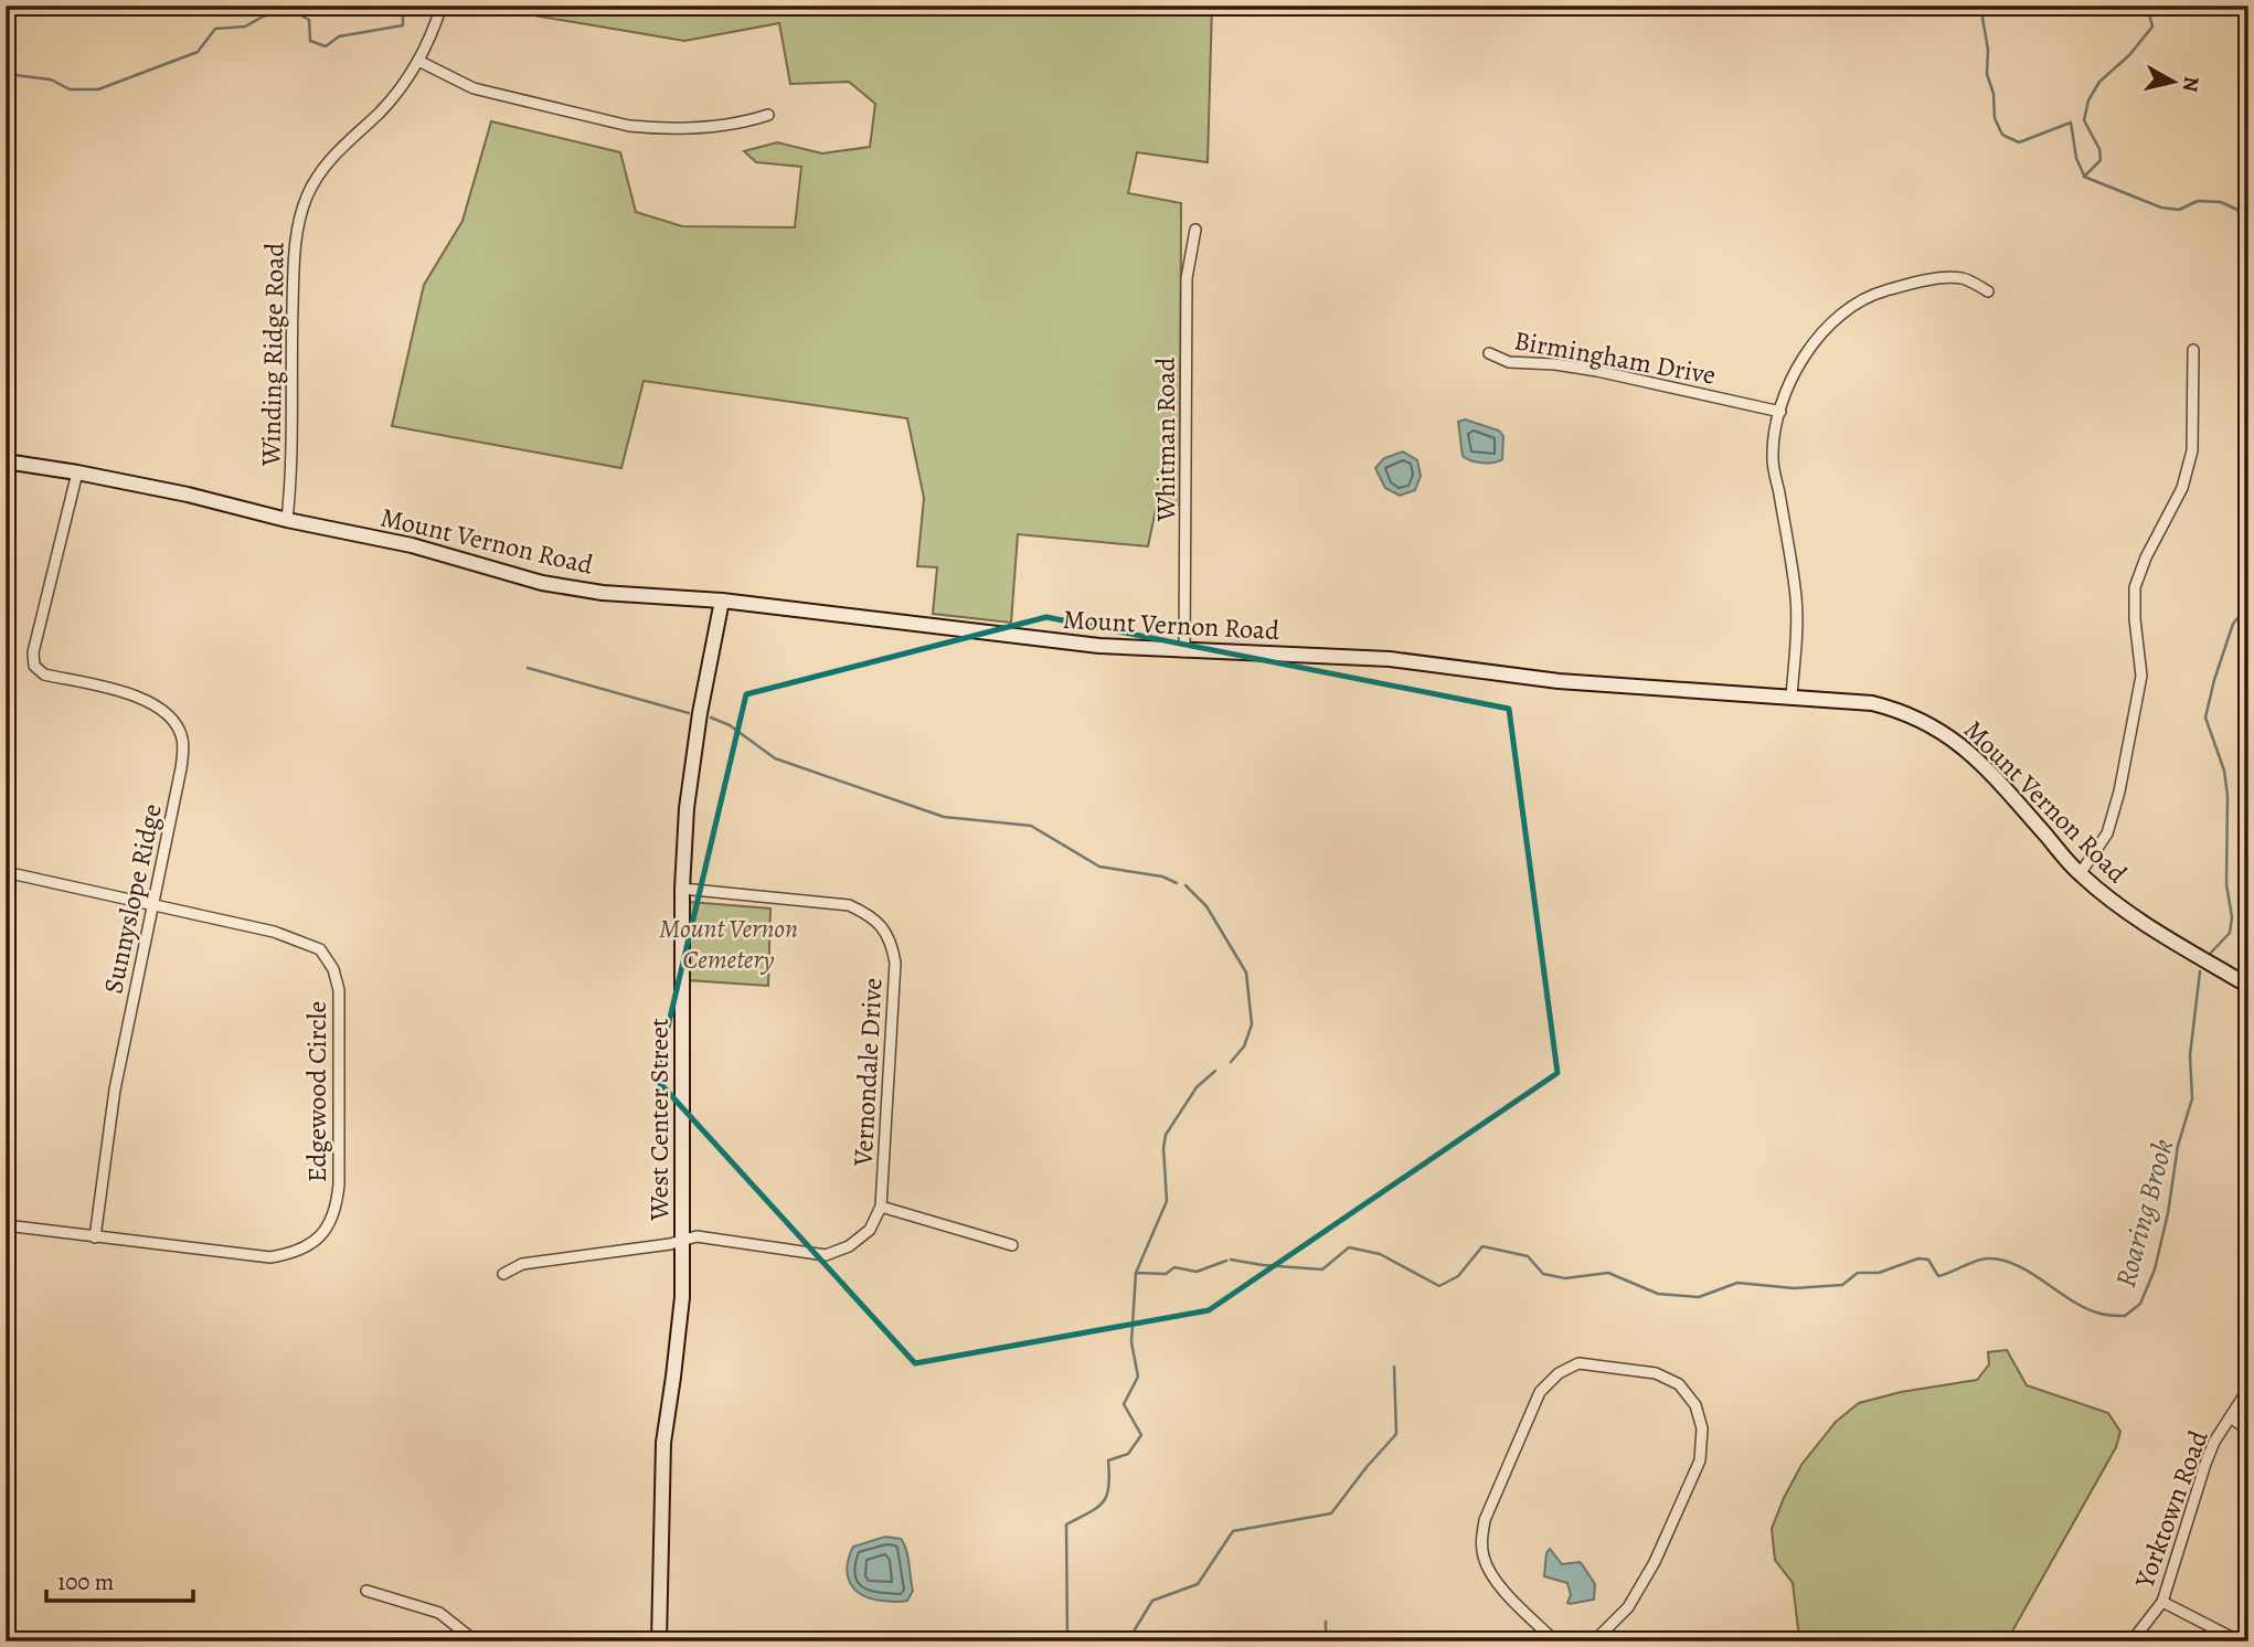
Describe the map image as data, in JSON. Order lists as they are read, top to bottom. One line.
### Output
{"streets":{"main road":["Mount Vernon Road","West Center Street"],"street":["Winding Ridge Road","Birmingham Drive","Whitman Road","Sunnyslope Ridge","Vernondale Drive","Edgewood Circle","Yorktown Road"]},"crossings":[["Winding Ridge Road","Mount Vernon Road"],["Whitman Road","Mount Vernon Road"],["Mount Vernon Road","Sunnyslope Ridge"],["Mount Vernon Road","West Center Street"],["Sunnyslope Ridge","Edgewood Circle"],["Vernondale Drive","West Center Street"]],"water":["Roaring Brook"],"parks":["Mount Vernon Cemetery"],"scale_bar":"100 m","north":"right"}
